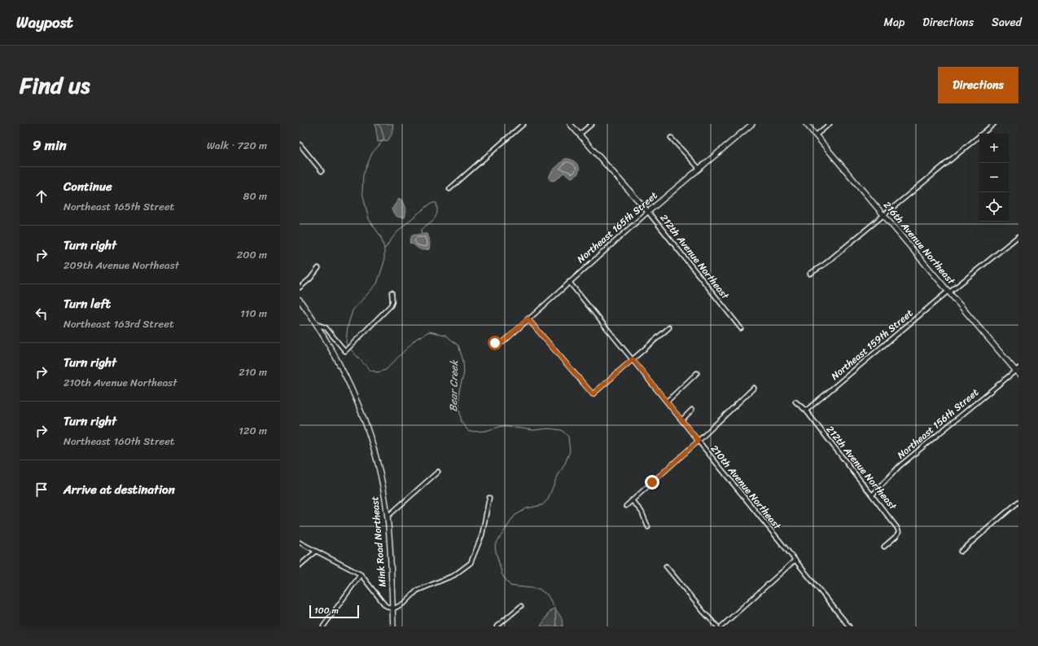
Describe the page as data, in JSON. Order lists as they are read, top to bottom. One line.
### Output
{"streets":{"street":["Northeast 165th Street","216th Avenue Northeast","212th Avenue Northeast","Northeast 159th Street","Northeast 156th Street","210th Avenue Northeast","Mink Road Northeast"]},"crossings":[["Northeast 165th Street","212th Avenue Northeast"],["Northeast 165th Street","210th Avenue Northeast"],["216th Avenue Northeast","Northeast 159th Street"],["216th Avenue Northeast","Northeast 156th Street"],["212th Avenue Northeast","Northeast 159th Street"],["212th Avenue Northeast","Northeast 156th Street"]],"water":["Bear Creek"],"scale_bar":"100 m","page":{"header":"Waypost","nav":["Map","Directions","Saved"],"title":"Find us","buttons":"Directions","heading":["9 min","Walk · 720 m"],"map_buttons":["+","−"],"list":[["Continue","Northeast 165th Street","80 m"],["Turn right","209th Avenue Northeast","200 m"],["Turn left","Northeast 163rd Street","110 m"],["Turn right","210th Avenue Northeast","210 m"],["Turn right","Northeast 160th Street","120 m"],"Arrive at destination"],"scale":"100 m"}}
